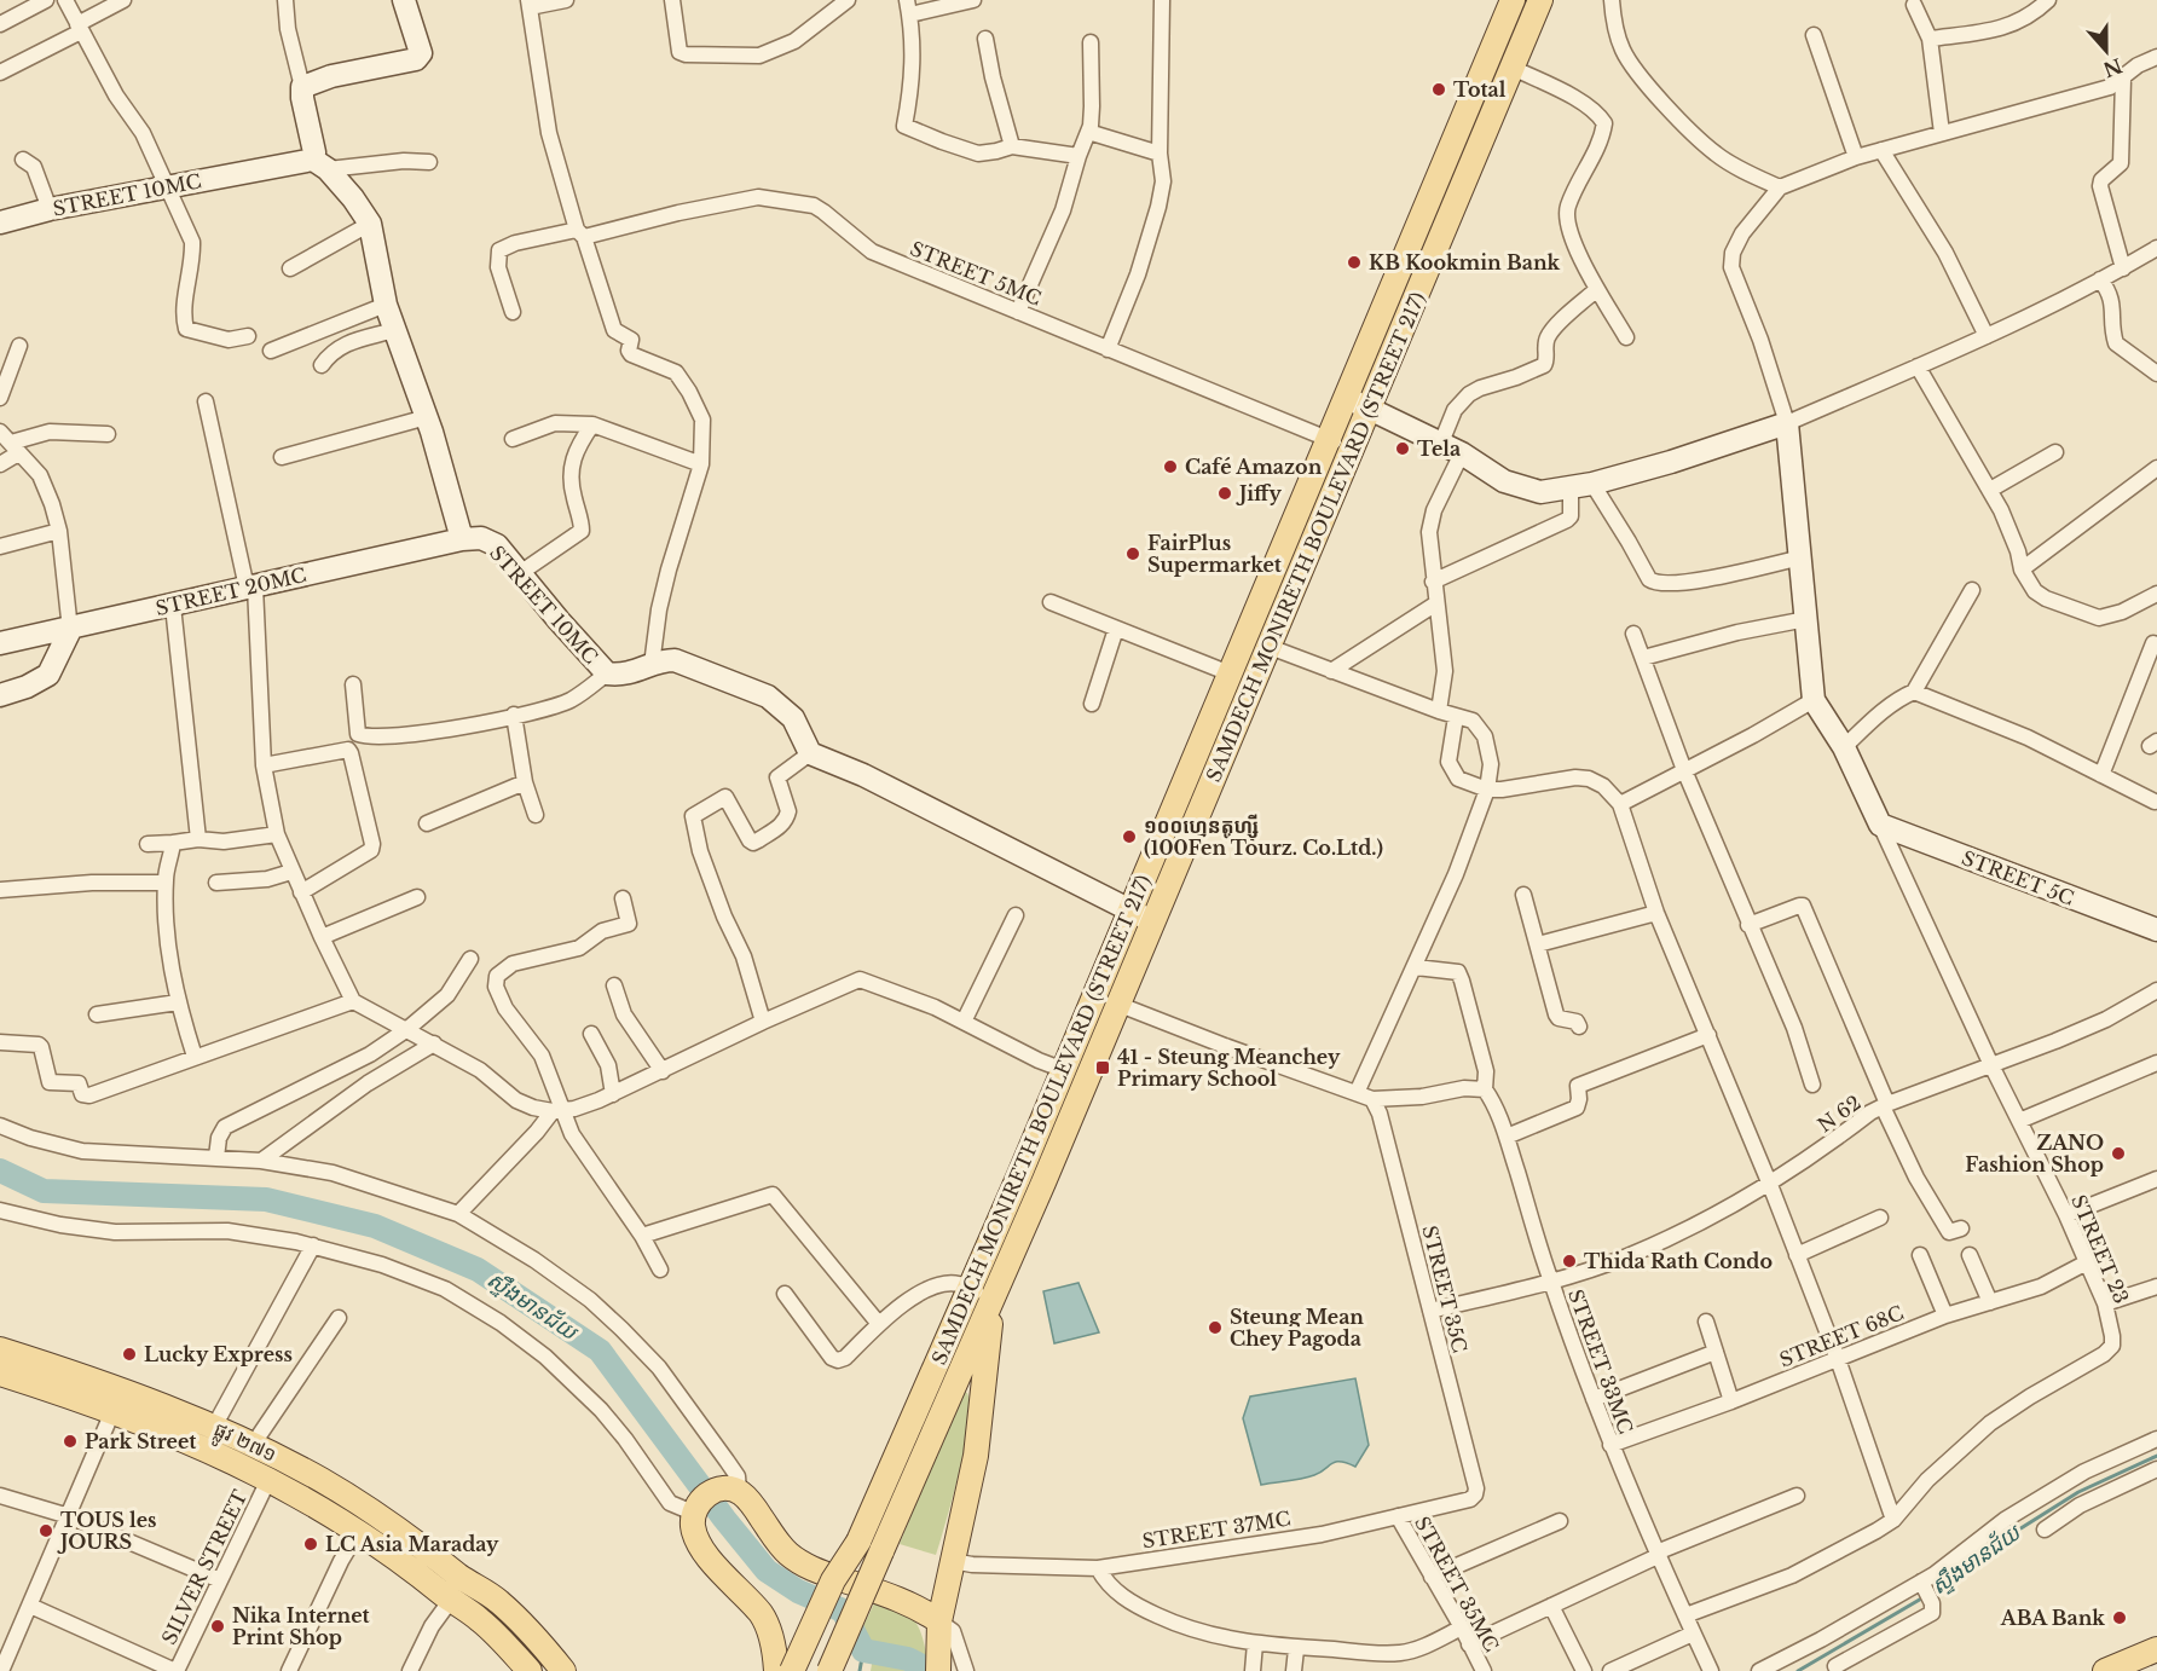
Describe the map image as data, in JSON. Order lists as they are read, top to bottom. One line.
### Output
{"streets":{"main road":["SAMDECH MONIRETH BOULEVARD (STREET 217)","ផ្លូវ ២៧១"],"street":["STREET 10MC","STREET 5MC","STREET 20MC","STREET 5C","N 62","STREET 23","STREET 35C","STREET 68C","STREET 33MC","STREET 37MC","SILVER STREET","STREET 35MC"]},"crossings":[["STREET 10MC","STREET 20MC"],["STREET 5MC","SAMDECH MONIRETH BOULEVARD (STREET 217)"],["STREET 5C","STREET 23"],["N 62","STREET 23"],["N 62","STREET 35C"],["N 62","STREET 33MC"],["STREET 23","STREET 68C"],["STREET 23","STREET 33MC"],["STREET 35C","STREET 37MC"],["STREET 68C","STREET 33MC"],["ផ្លូវ ២៧១","SILVER STREET"],["STREET 37MC","STREET 35MC"]],"water":["ស្ទឹងមានជ័យ"],"places":{"other":["Total","KB Kookmin Bank","Tela","Café Amazon","Jiffy","FairPlus Supermarket","១០០ហ្វេនតូហ្ស៊ី (100Fen Tourz. Co.Ltd.)","ZANO Fashion Shop","Thida Rath Condo","Steung Mean Chey Pagoda","Lucky Express","Park Street","TOUS les JOURS","LC Asia Maraday","ABA Bank","Nika Internet Print Shop"],"transit":["41 - Steung Meanchey Primary School"]},"north":"bottom"}
